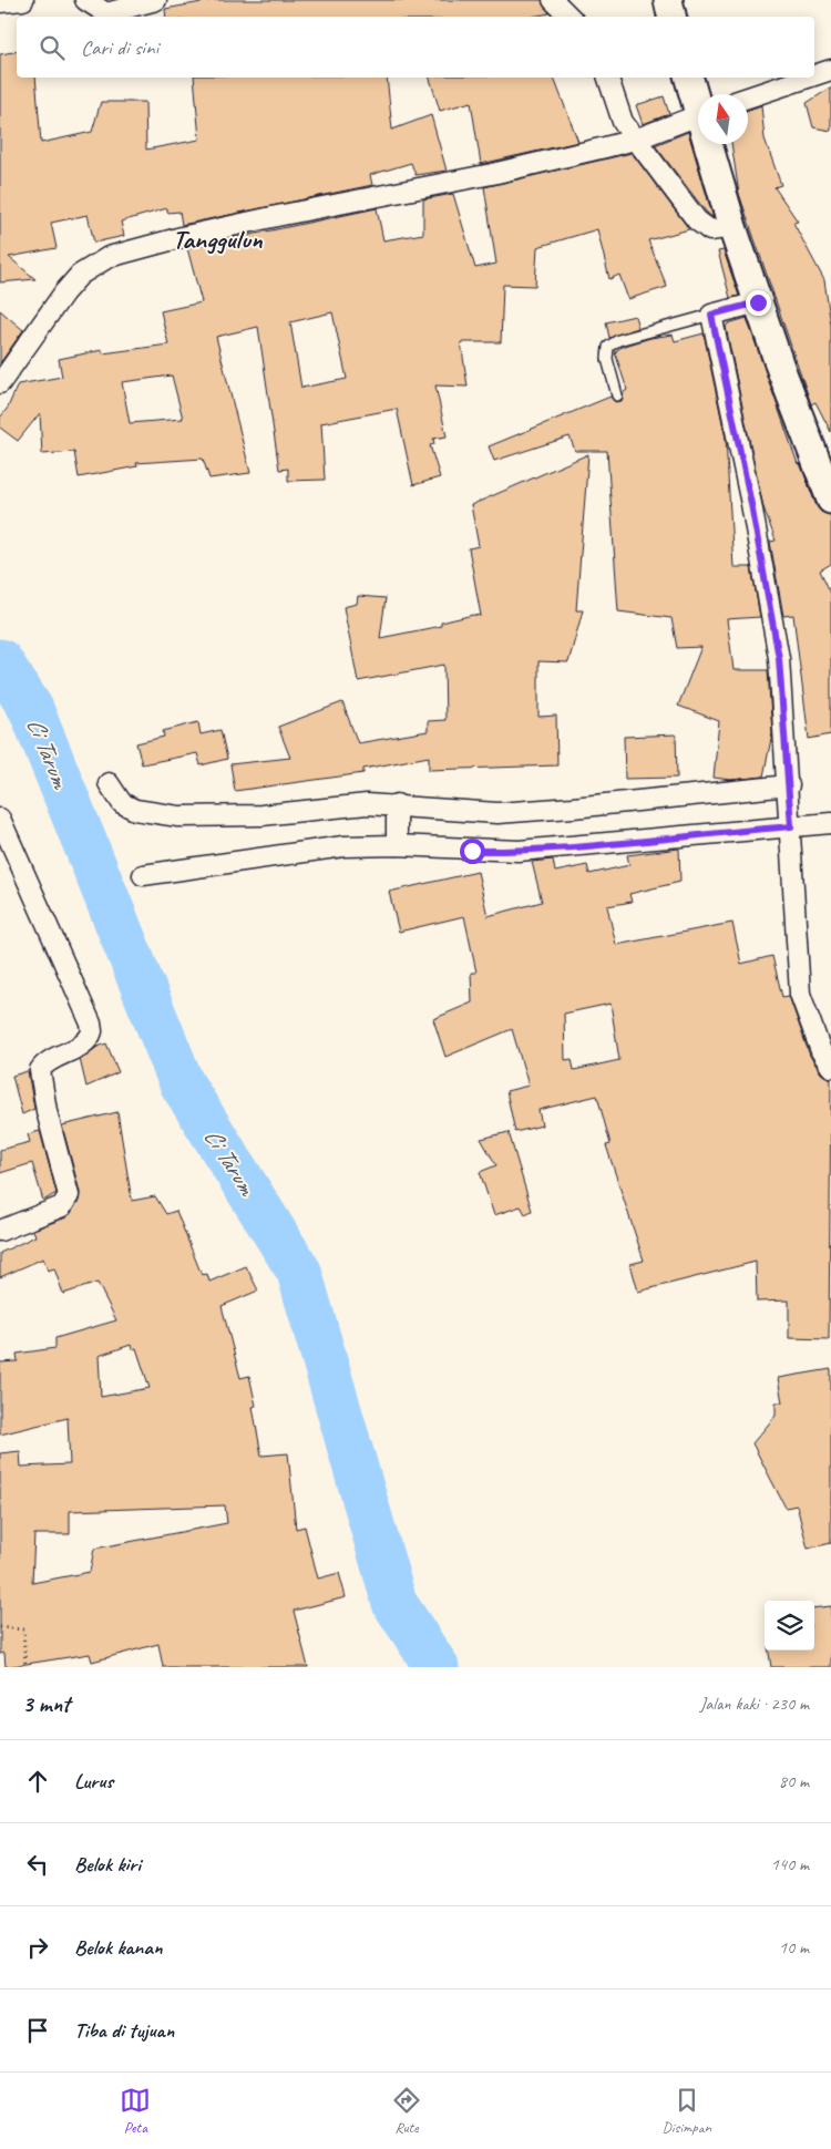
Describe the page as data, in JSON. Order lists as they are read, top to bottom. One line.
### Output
{"districts":["Tanggulun"],"water":["Ci Tarum"],"north":"top","page":{"search":"Cari di sini","heading":["3 mnt","Jalan kaki · 230 m"],"list":[["Lurus","80 m"],["Belok kiri","140 m"],["Belok kanan","10 m"],"Tiba di tujuan"],"nav":["Peta","Rute","Disimpan"]}}
